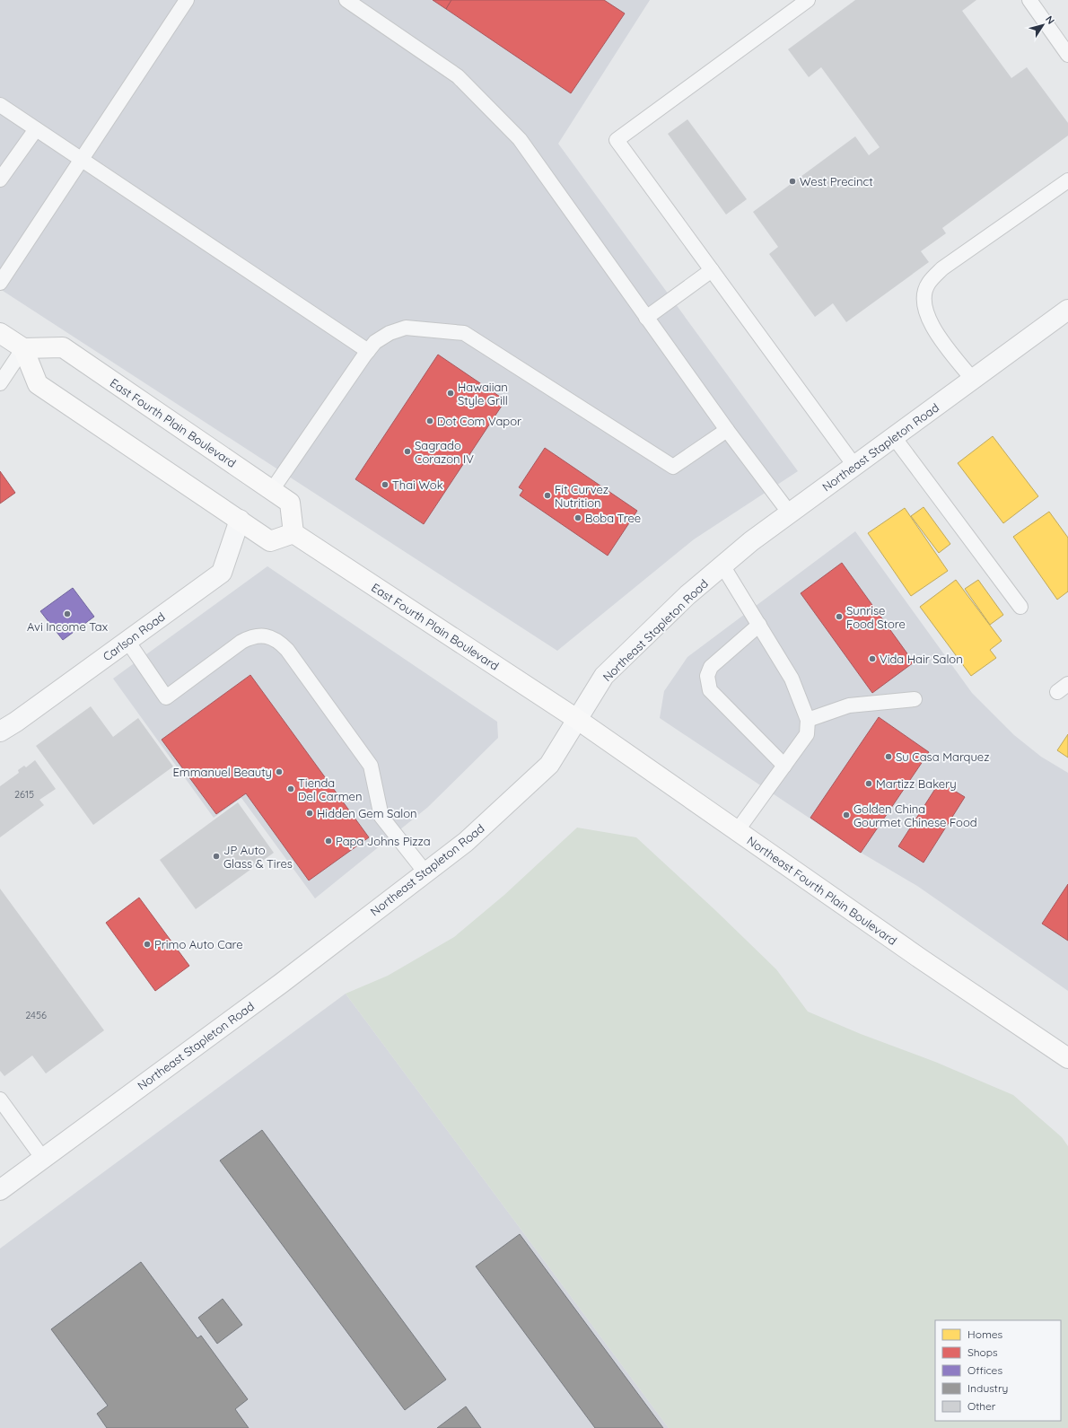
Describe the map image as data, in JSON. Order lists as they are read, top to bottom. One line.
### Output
{"streets":{"main road":["East Fourth Plain Boulevard","Northeast Fourth Plain Boulevard"],"street":["Northeast Stapleton Road","Carlson Road"]},"crossings":[["East Fourth Plain Boulevard","Northeast Stapleton Road"],["East Fourth Plain Boulevard","Northeast Fourth Plain Boulevard"],["Northeast Stapleton Road","Northeast Fourth Plain Boulevard"]],"places":["West Precinct","Hawaiian Style Grill","Dot Com Vapor","Sagrado Corazon IV","Thai Wok","Fit Curvez Nutrition","Boba Tree","Avi Income Tax","Sunrise Food Store","Vida Hair Salon","Su Casa Marquez","Emmanuel Beauty","Martizz Bakery","Tienda Del Carmen","Hidden Gem Salon","Golden China Gourmet Chinese Food","Papa Johns Pizza","JP Auto Glass & Tires","Primo Auto Care"],"house_numbers":["2615","2456"],"legend":["Homes","Shops","Offices","Industry","Other"],"north":"top right"}
